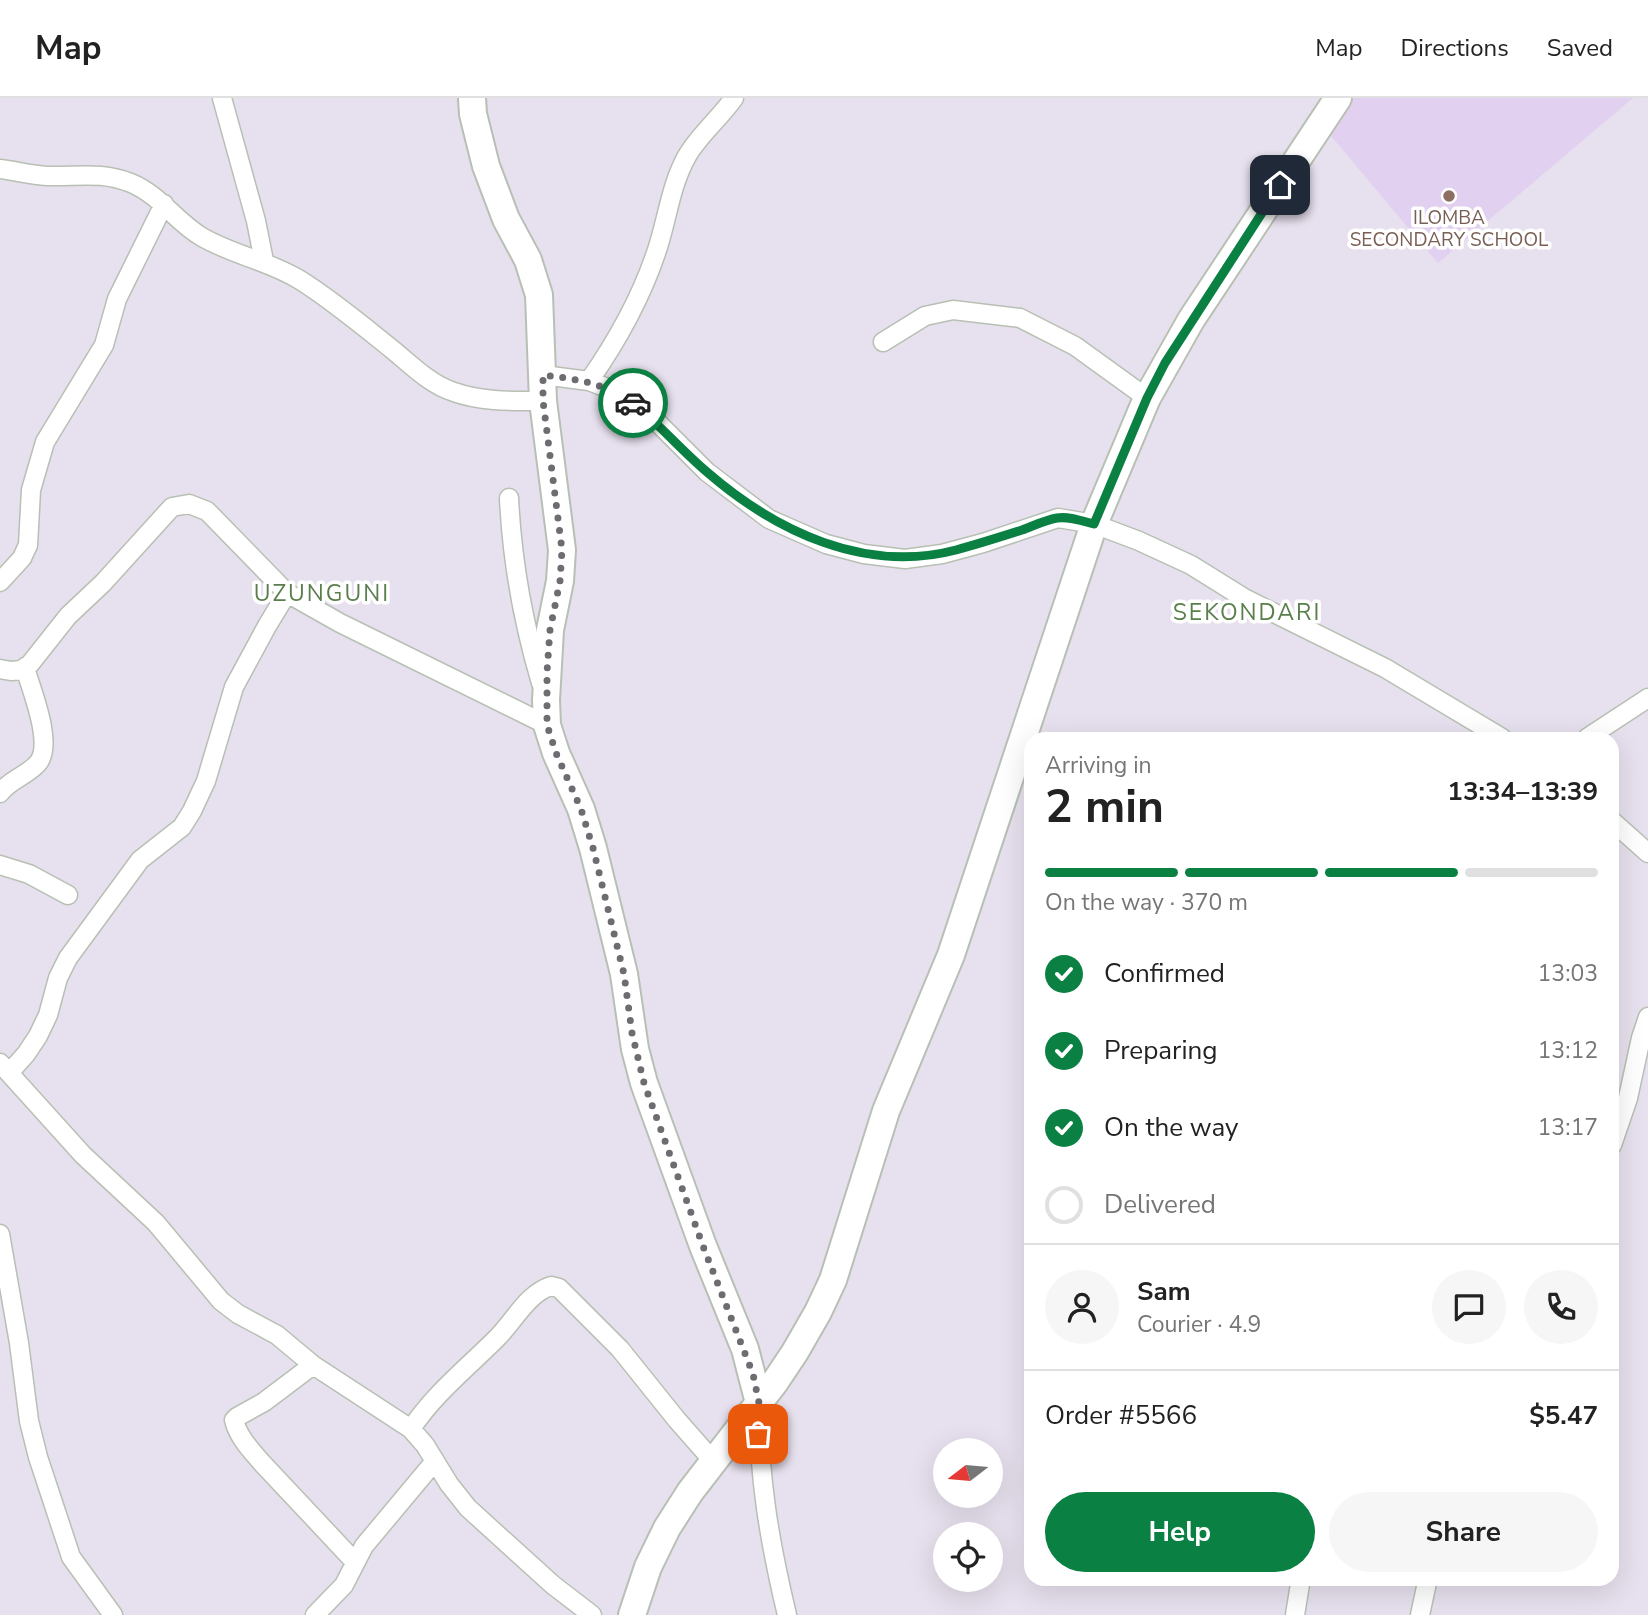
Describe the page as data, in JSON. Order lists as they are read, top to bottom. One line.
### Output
{"districts":["UZUNGUNI","SEKONDARI"],"places":["ILOMBA SECONDARY SCHOOL"],"north":"left","page":{"header":"Map","nav":["Map","Directions","Saved"],"heading":["2 min","Arriving in","13:34–13:39"],"panel":["Sam","Courier · 4.9","Order #5566","$5.47"],"bar":"On the way · 370 m","list":[["Confirmed","13:03"],["Preparing","13:12"],["On the way","13:17"],"Delivered"],"buttons":["Help","Share"]}}
